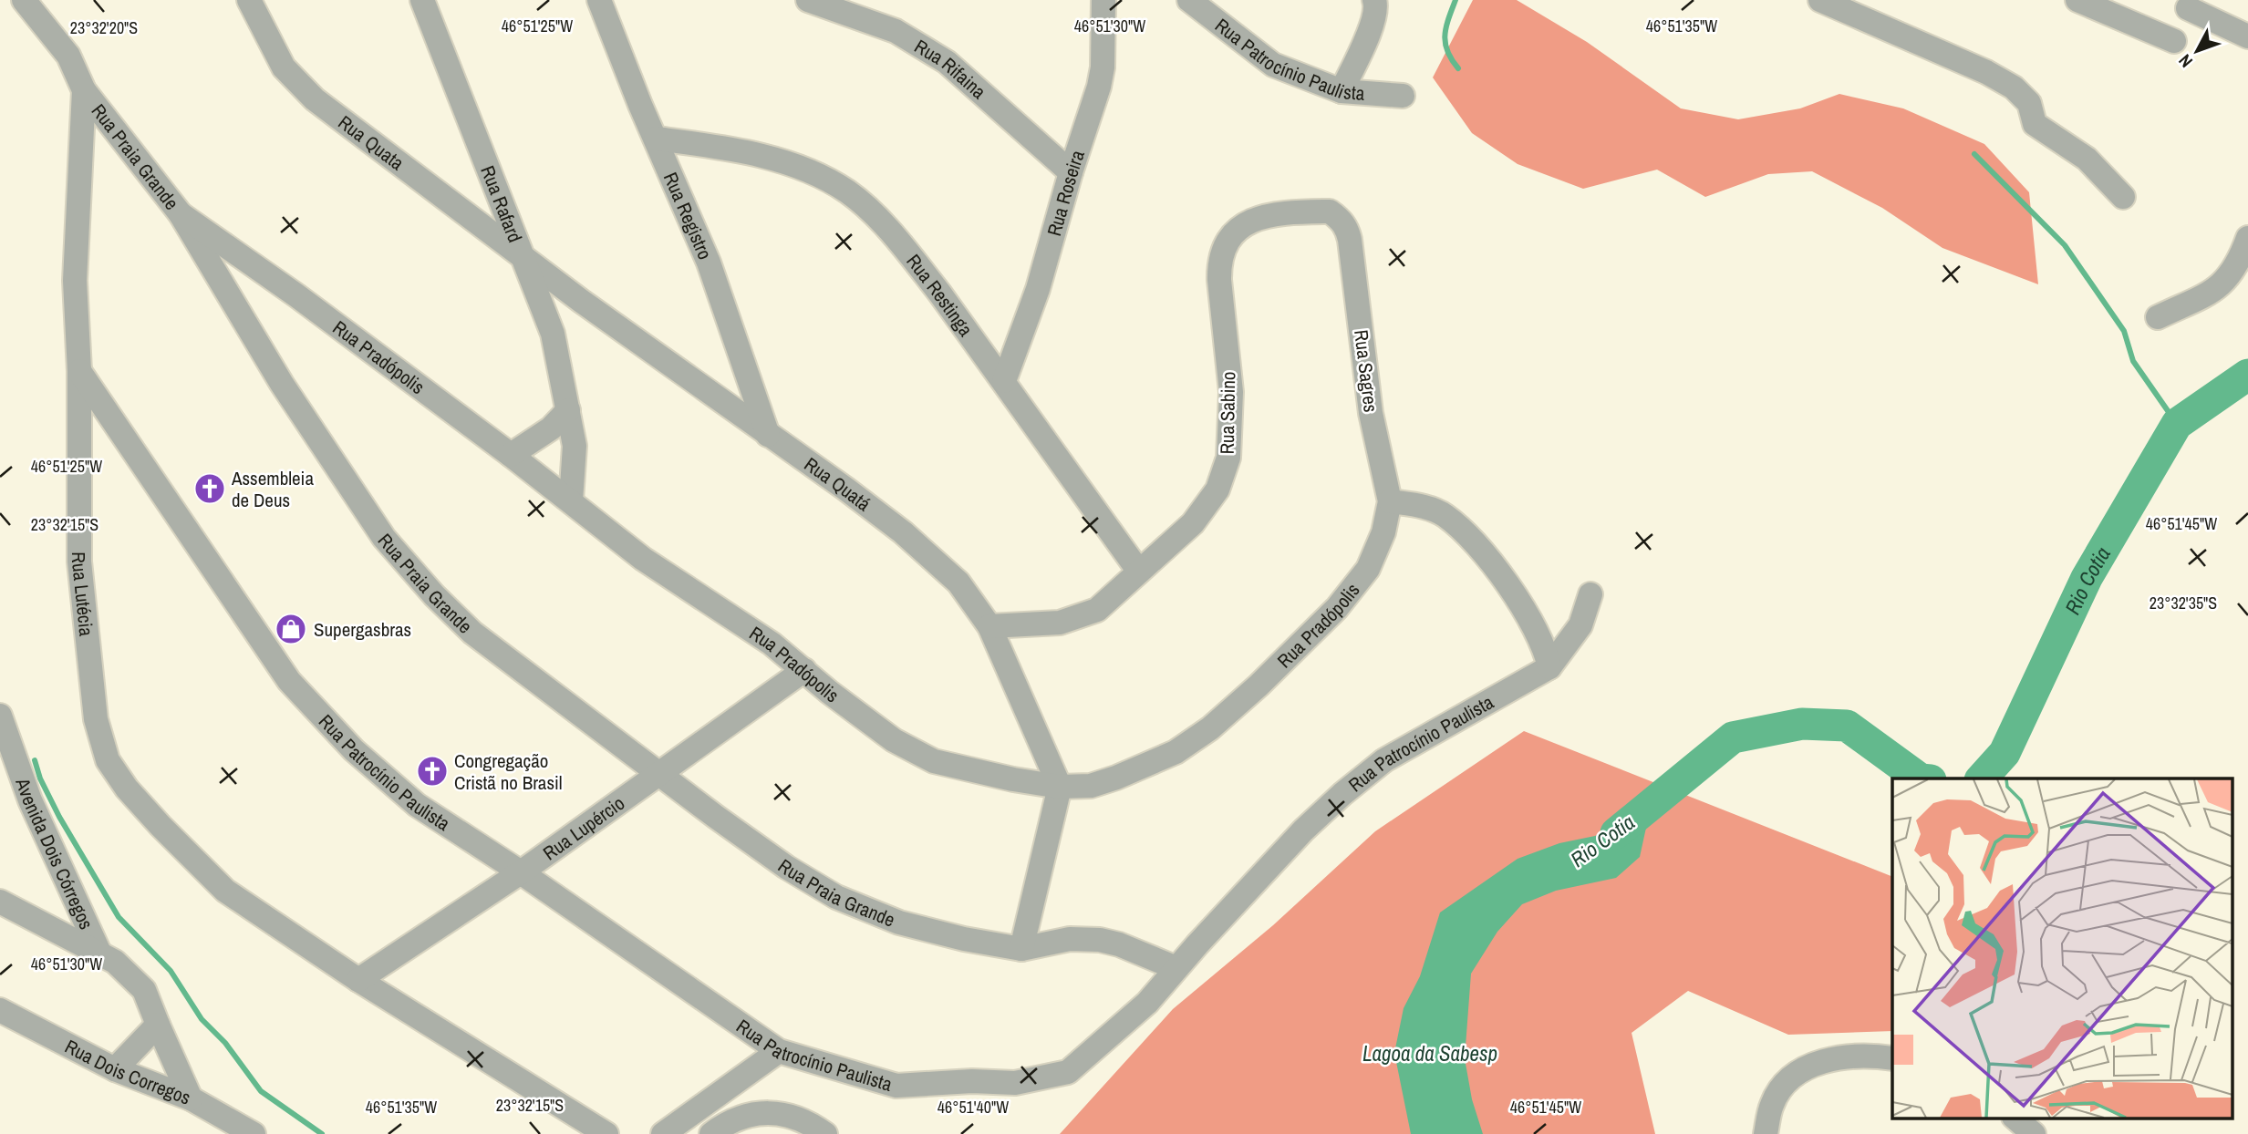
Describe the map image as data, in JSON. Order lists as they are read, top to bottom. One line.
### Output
{"streets":{"street":["Rua Patrocínio Paulista","Rua Rifaina","Rua Quata","Rua Praia Grande","Rua Roseira","Rua Rafard","Rua Registro","Rua Restinga","Rua Pradópolis","Rua Sagres","Rua Sabino","Rua Quatá","Rua Lutécia","Rua Lupércio","Avenida Dois Córregos","Rua Dois Corregos"]},"crossings":[["Rua Patrocínio Paulista","Rua Praia Grande"],["Rua Patrocínio Paulista","Rua Lutécia"],["Rua Patrocínio Paulista","Rua Lupércio"],["Rua Rifaina","Rua Roseira"],["Rua Quata","Rua Rafard"],["Rua Quata","Rua Quatá"],["Rua Praia Grande","Rua Pradópolis"],["Rua Praia Grande","Rua Lutécia"],["Rua Praia Grande","Rua Lupércio"],["Rua Roseira","Rua Restinga"],["Rua Rafard","Rua Pradópolis"],["Rua Rafard","Rua Quatá"],["Rua Registro","Rua Restinga"],["Rua Registro","Rua Quatá"],["Rua Restinga","Rua Sabino"],["Rua Pradópolis","Rua Sagres"],["Rua Pradópolis","Rua Quatá"],["Rua Pradópolis","Rua Lupércio"],["Rua Sagres","Rua Sabino"],["Rua Sabino","Rua Quatá"],["Rua Lutécia","Rua Lupércio"]],"water":["Rio Cotia","Lagoa da Sabesp"],"places":{"church":["Assembleia de Deus","Congregação Cristã no Brasil"],"shop":["Supergasbras"]},"north":"bottom left","coordinates":["46°51'25\"W","46°51'30\"W","46°51'35\"W","23°32'20\"S","46°51'45\"W","23°32'15\"S","23°32'35\"S","46°51'40\"W"]}
